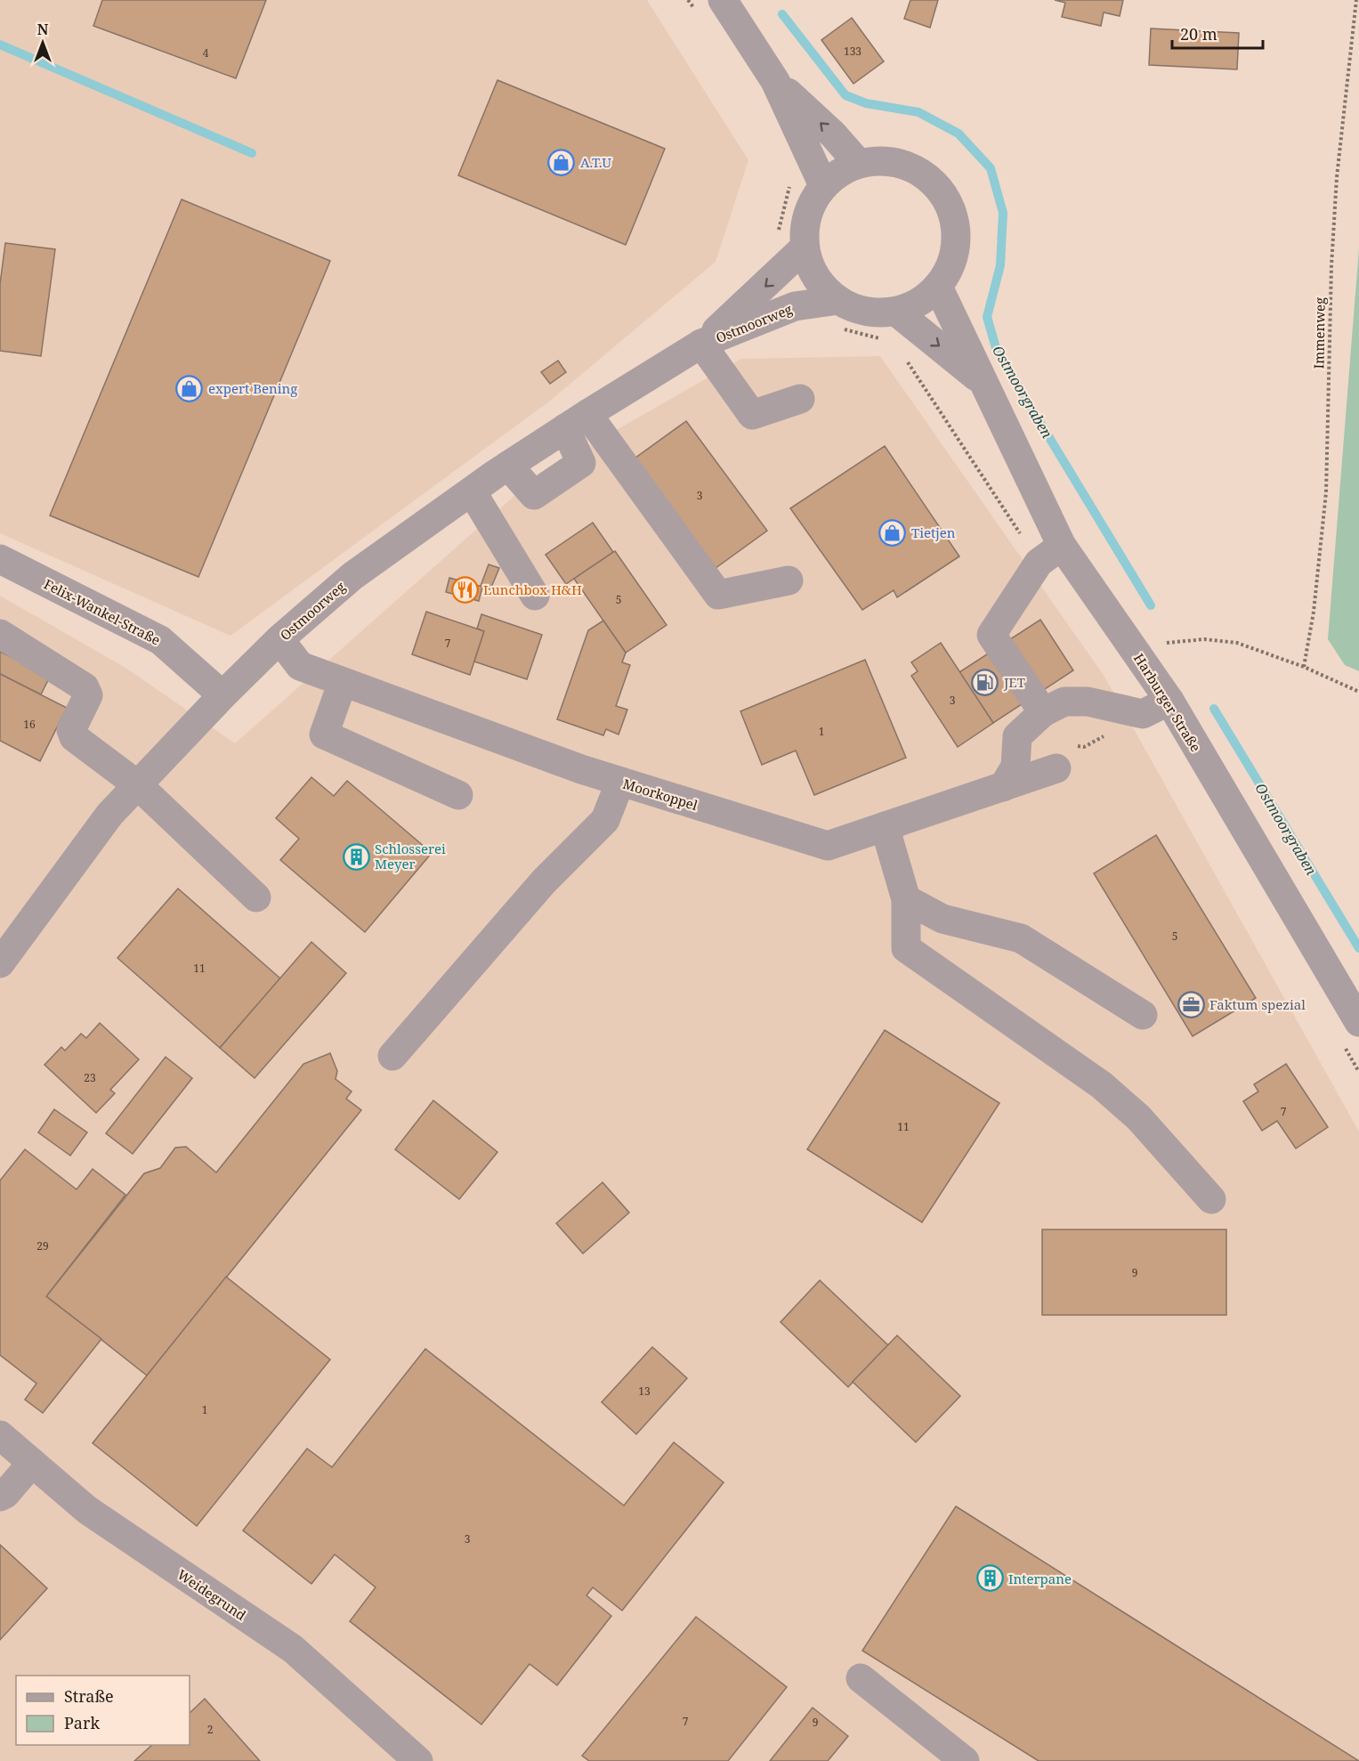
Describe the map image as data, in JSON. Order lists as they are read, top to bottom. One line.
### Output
{"streets":{"street":["Ostmoorweg","Felix-Wankel-Straße","Harburger Straße","Moorkoppel","Weidegrund"],"path":["Immenweg"]},"crossings":[["Ostmoorweg","Felix-Wankel-Straße"],["Ostmoorweg","Harburger Straße"],["Ostmoorweg","Moorkoppel"]],"water":["Ostmoorgraben"],"places":{"shop":["A.T.U","expert Bening","Tietjen"],"restaurant":["Lunchbox H&H"],"fuel station":["JET"],"building":["Schlosserei Meyer","Interpane"],"office":["Faktum spezial"]},"house_numbers":["133","4","3","5","7","3","16","1","5","11","23","7","11","29","9","13","1","3","7","9","2"],"legend":["Straße","Park"],"scale_bar":"20 m","north":"top"}
